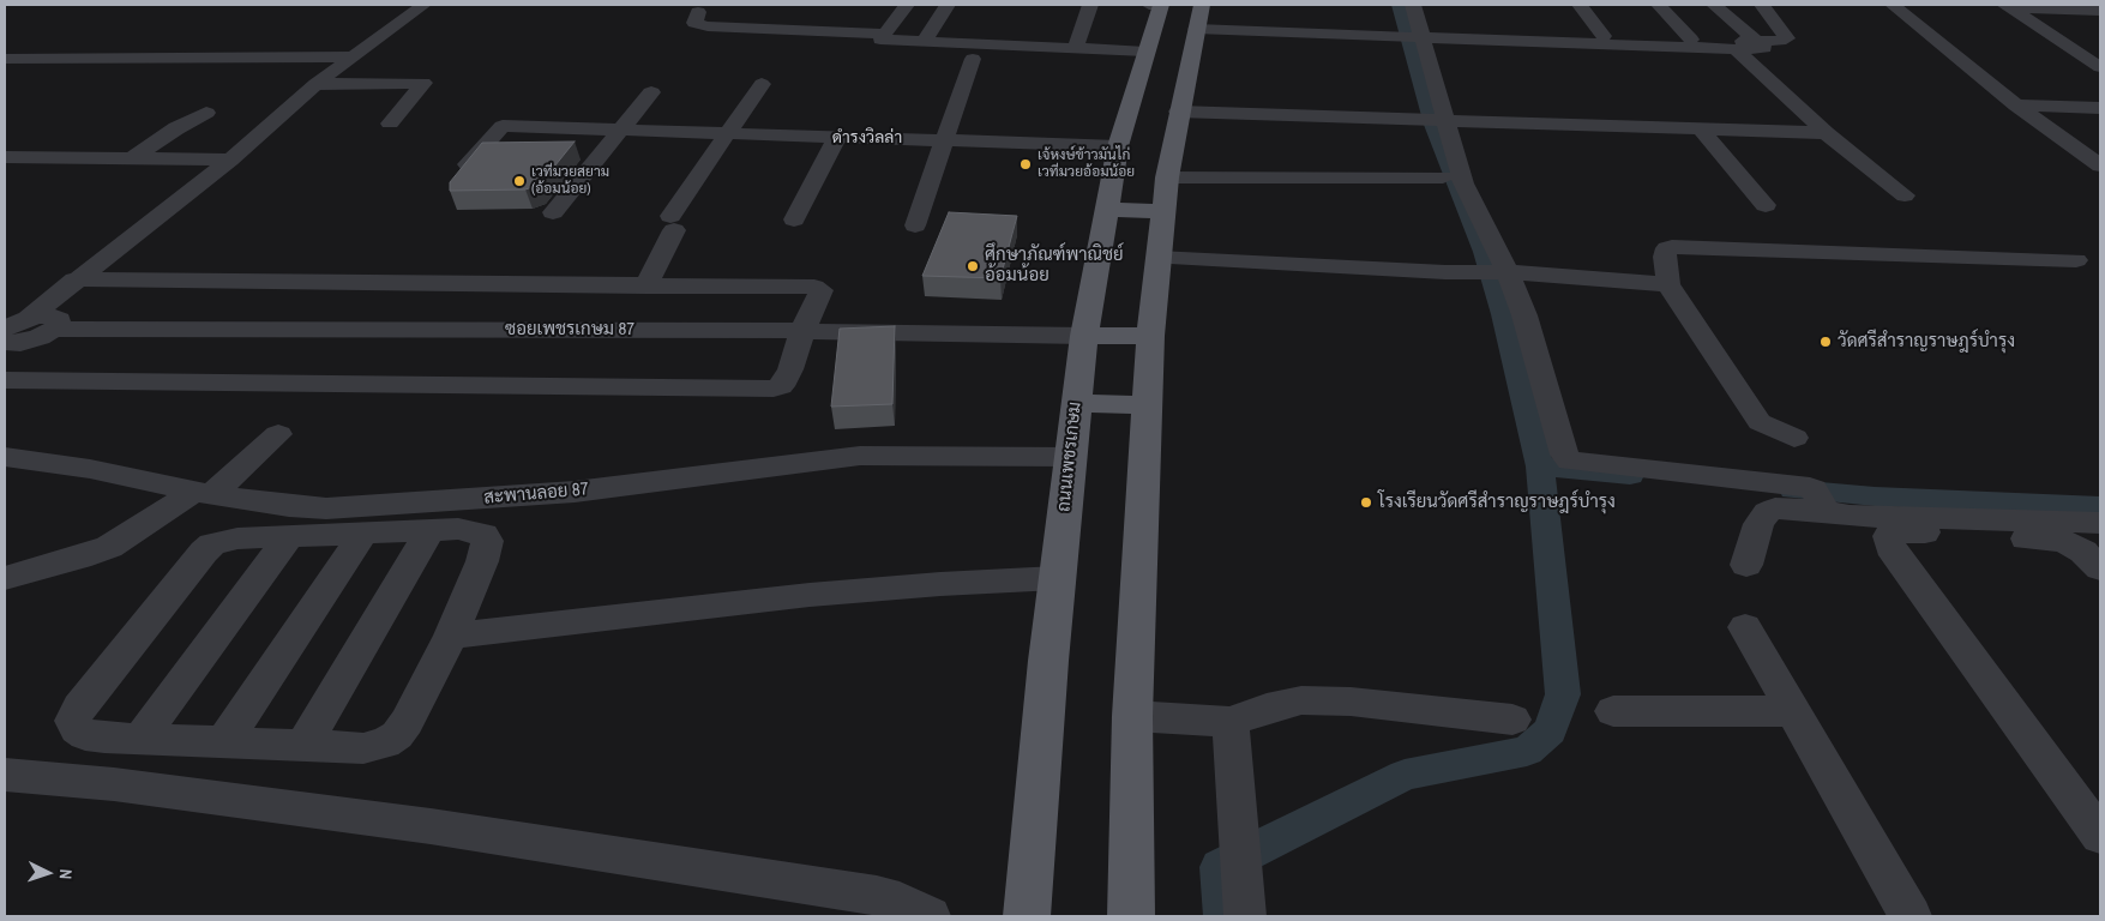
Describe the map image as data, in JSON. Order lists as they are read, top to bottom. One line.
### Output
{"streets":{"main road":["ถนนเพชรเกษม"],"street":["ซอยเพชรเกษม 87","สะพานลอย 87"]},"crossings":[["ซอยเพชรเกษม 87","ถนนเพชรเกษม"],["ถนนเพชรเกษม","สะพานลอย 87"]],"districts":["ดำรงวิลล่า"],"places":["เจ้หงษ์ข้าวมันไก่ เวทีมวยอ้อมน้อย","เวทีมวยสยาม (อ้อมน้อย)","ศึกษาภัณฑ์พาณิชย์ อ้อมน้อย","วัดศรีสําราญราษฎร์บํารุง","โรงเรียนวัดศรีสําราญราษฎร์บํารุง"],"north":"right"}
